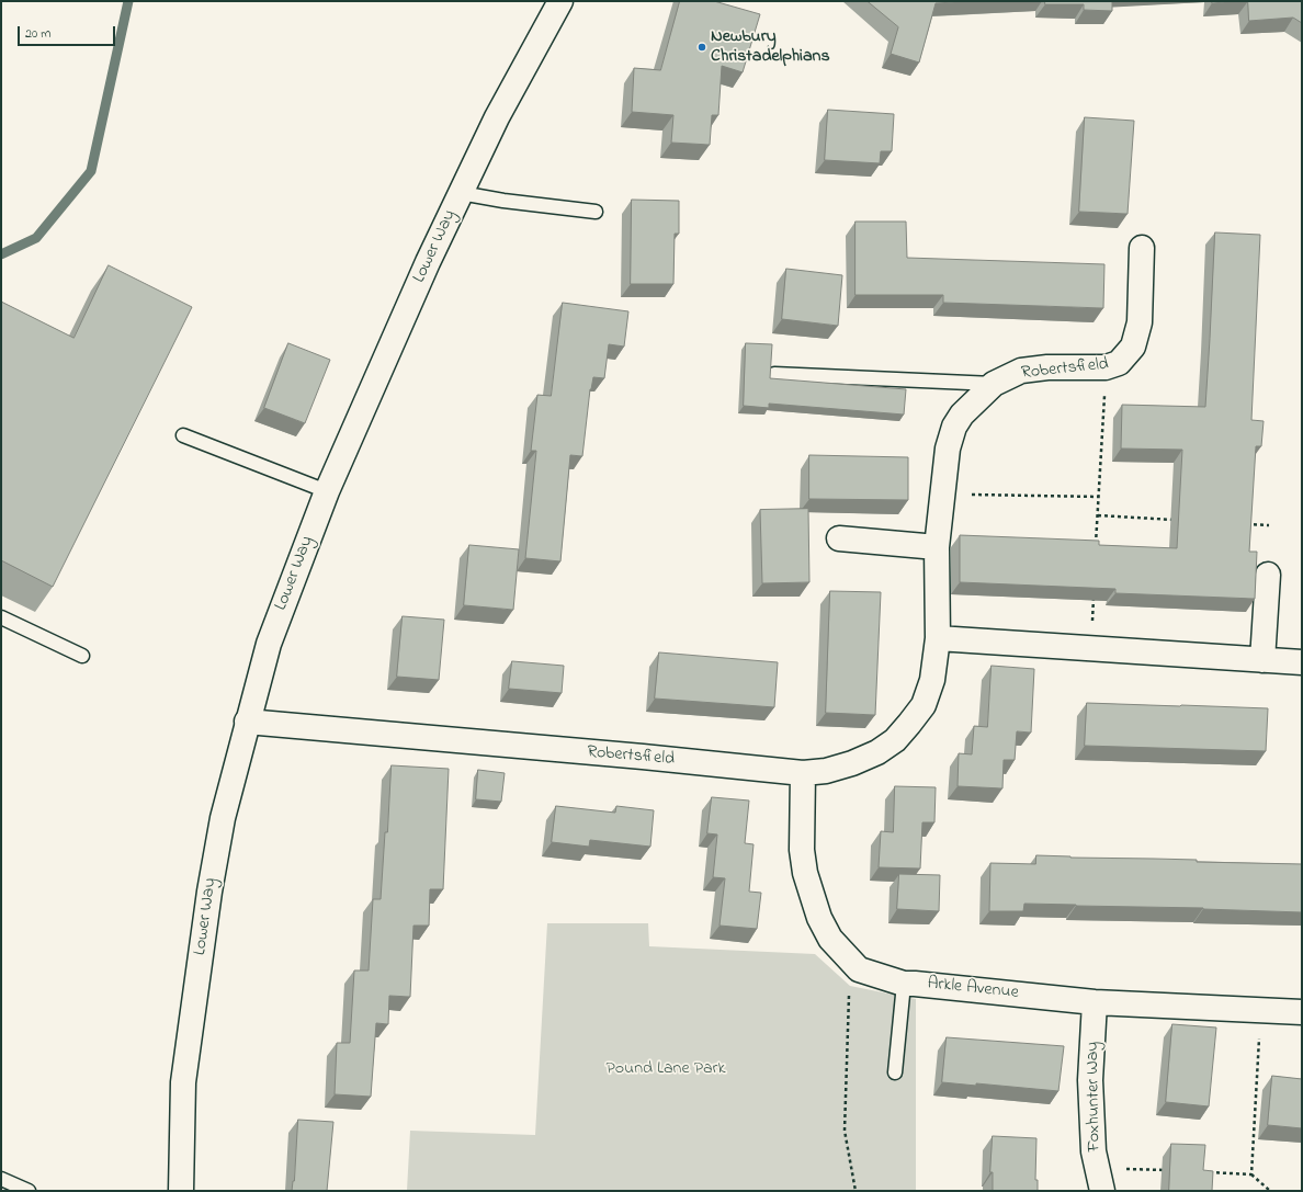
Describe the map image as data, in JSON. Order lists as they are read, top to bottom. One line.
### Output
{"streets":{"street":["Lower Way","Robertsfield","Arkle Avenue","Foxhunter Way"]},"crossings":[["Lower Way","Robertsfield"],["Robertsfield","Arkle Avenue"],["Arkle Avenue","Foxhunter Way"]],"parks":["Pound Lane Park"],"places":["Newbury Christadelphians"],"scale_bar":"20 m"}
